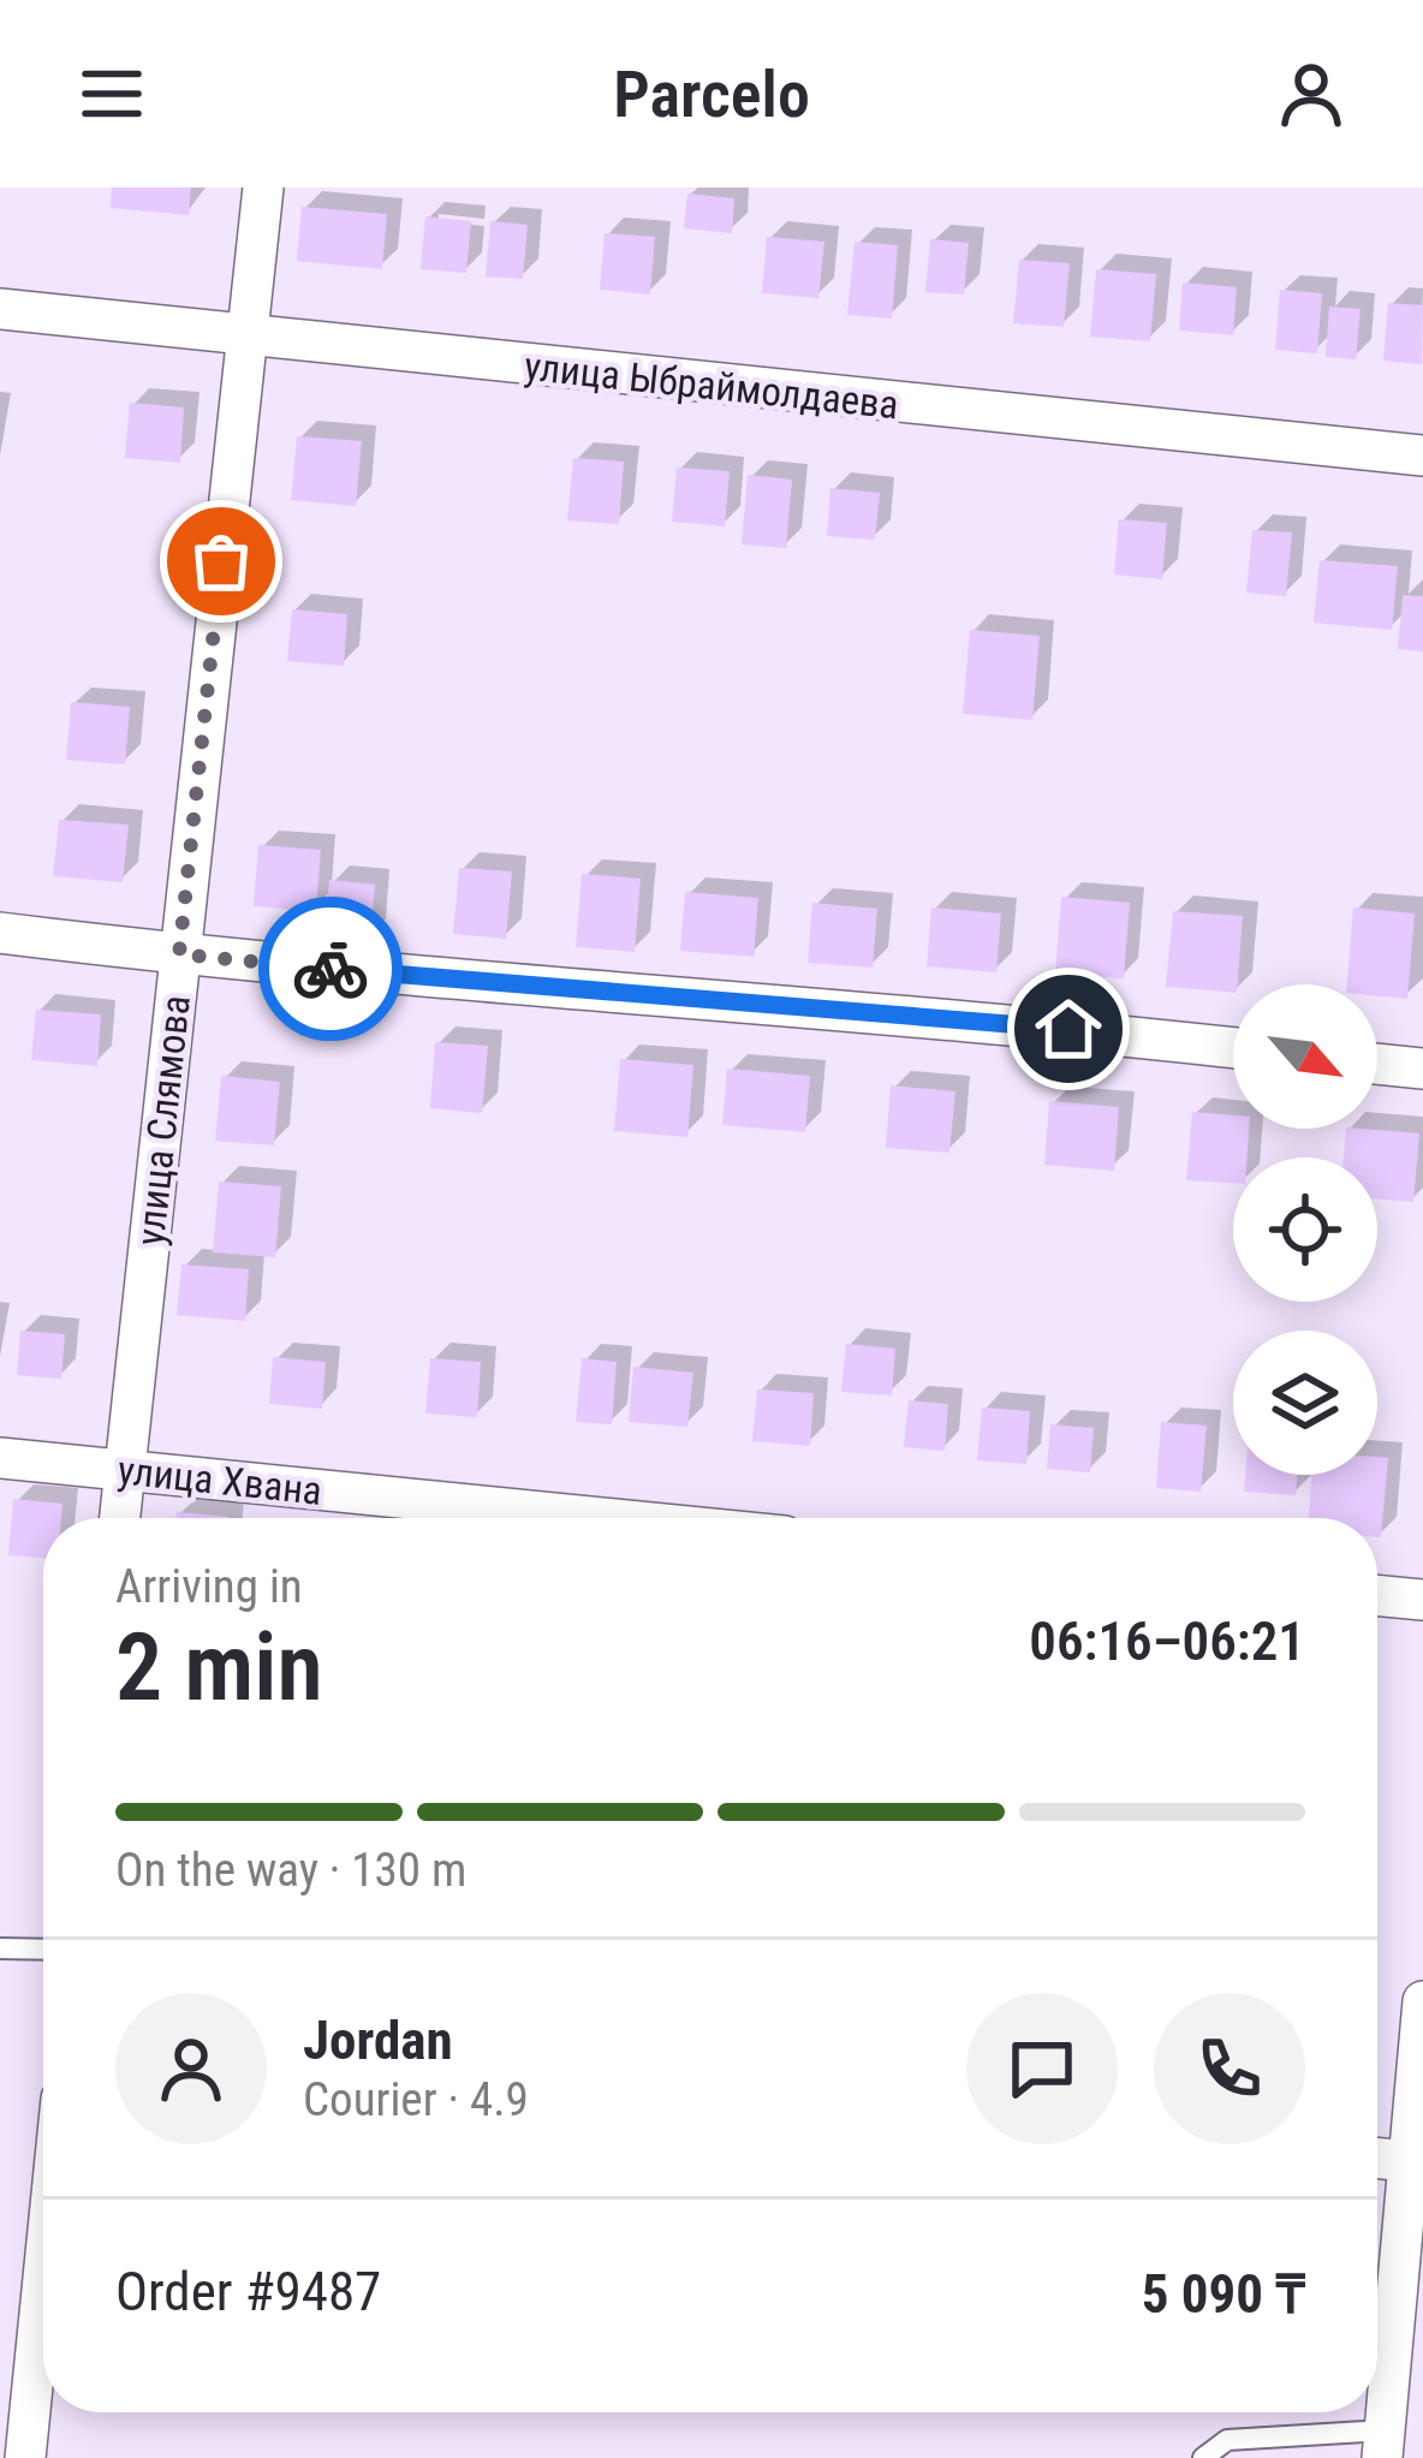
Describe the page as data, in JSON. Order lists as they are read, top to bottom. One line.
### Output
{"streets":{"street":["улица Ыбраймолдаева","улица Слямова","улица Хвана"]},"crossings":[["улица Ыбраймолдаева","улица Слямова"],["улица Слямова","улица Хвана"]],"north":"bottom right","page":{"header":"Parcelo","heading":["2 min","Arriving in","06:16–06:21"],"panel":["Jordan","Courier · 4.9","Order #9487","5 090 ₸"],"bar":"On the way · 130 m"}}
